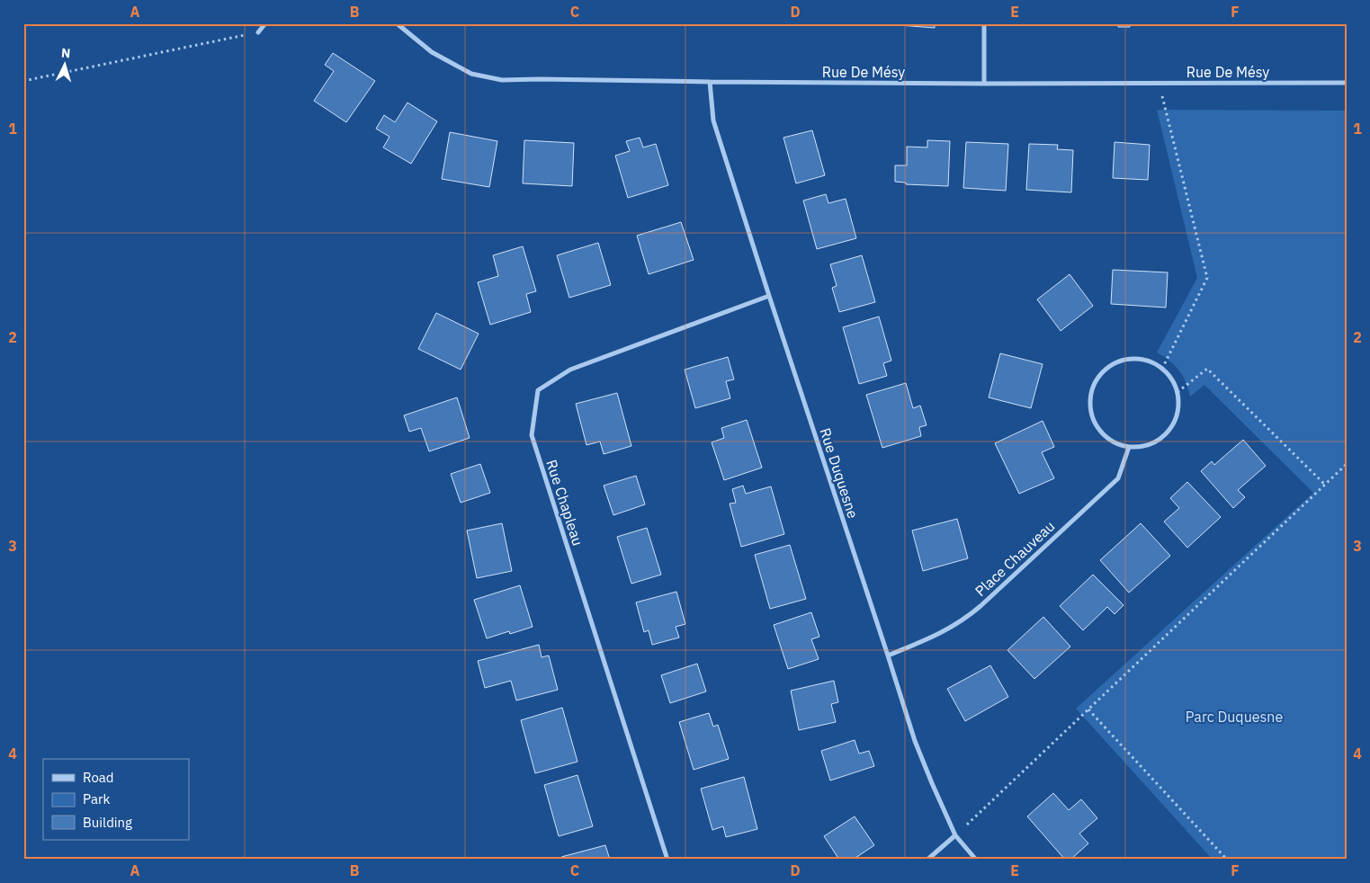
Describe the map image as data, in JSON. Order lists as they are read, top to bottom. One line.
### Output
{"streets":{"street":["Rue De Mésy","Rue Duquesne","Rue Chapleau","Place Chauveau"]},"crossings":[["Rue De Mésy","Rue Duquesne"],["Rue Duquesne","Rue Chapleau"],["Rue Duquesne","Place Chauveau"]],"parks":["Parc Duquesne"],"legend":["Road","Park","Building"],"north":"top","grid":{"columns":["A","B","C","D","E","F"],"rows":["1","2","3","4"]}}
